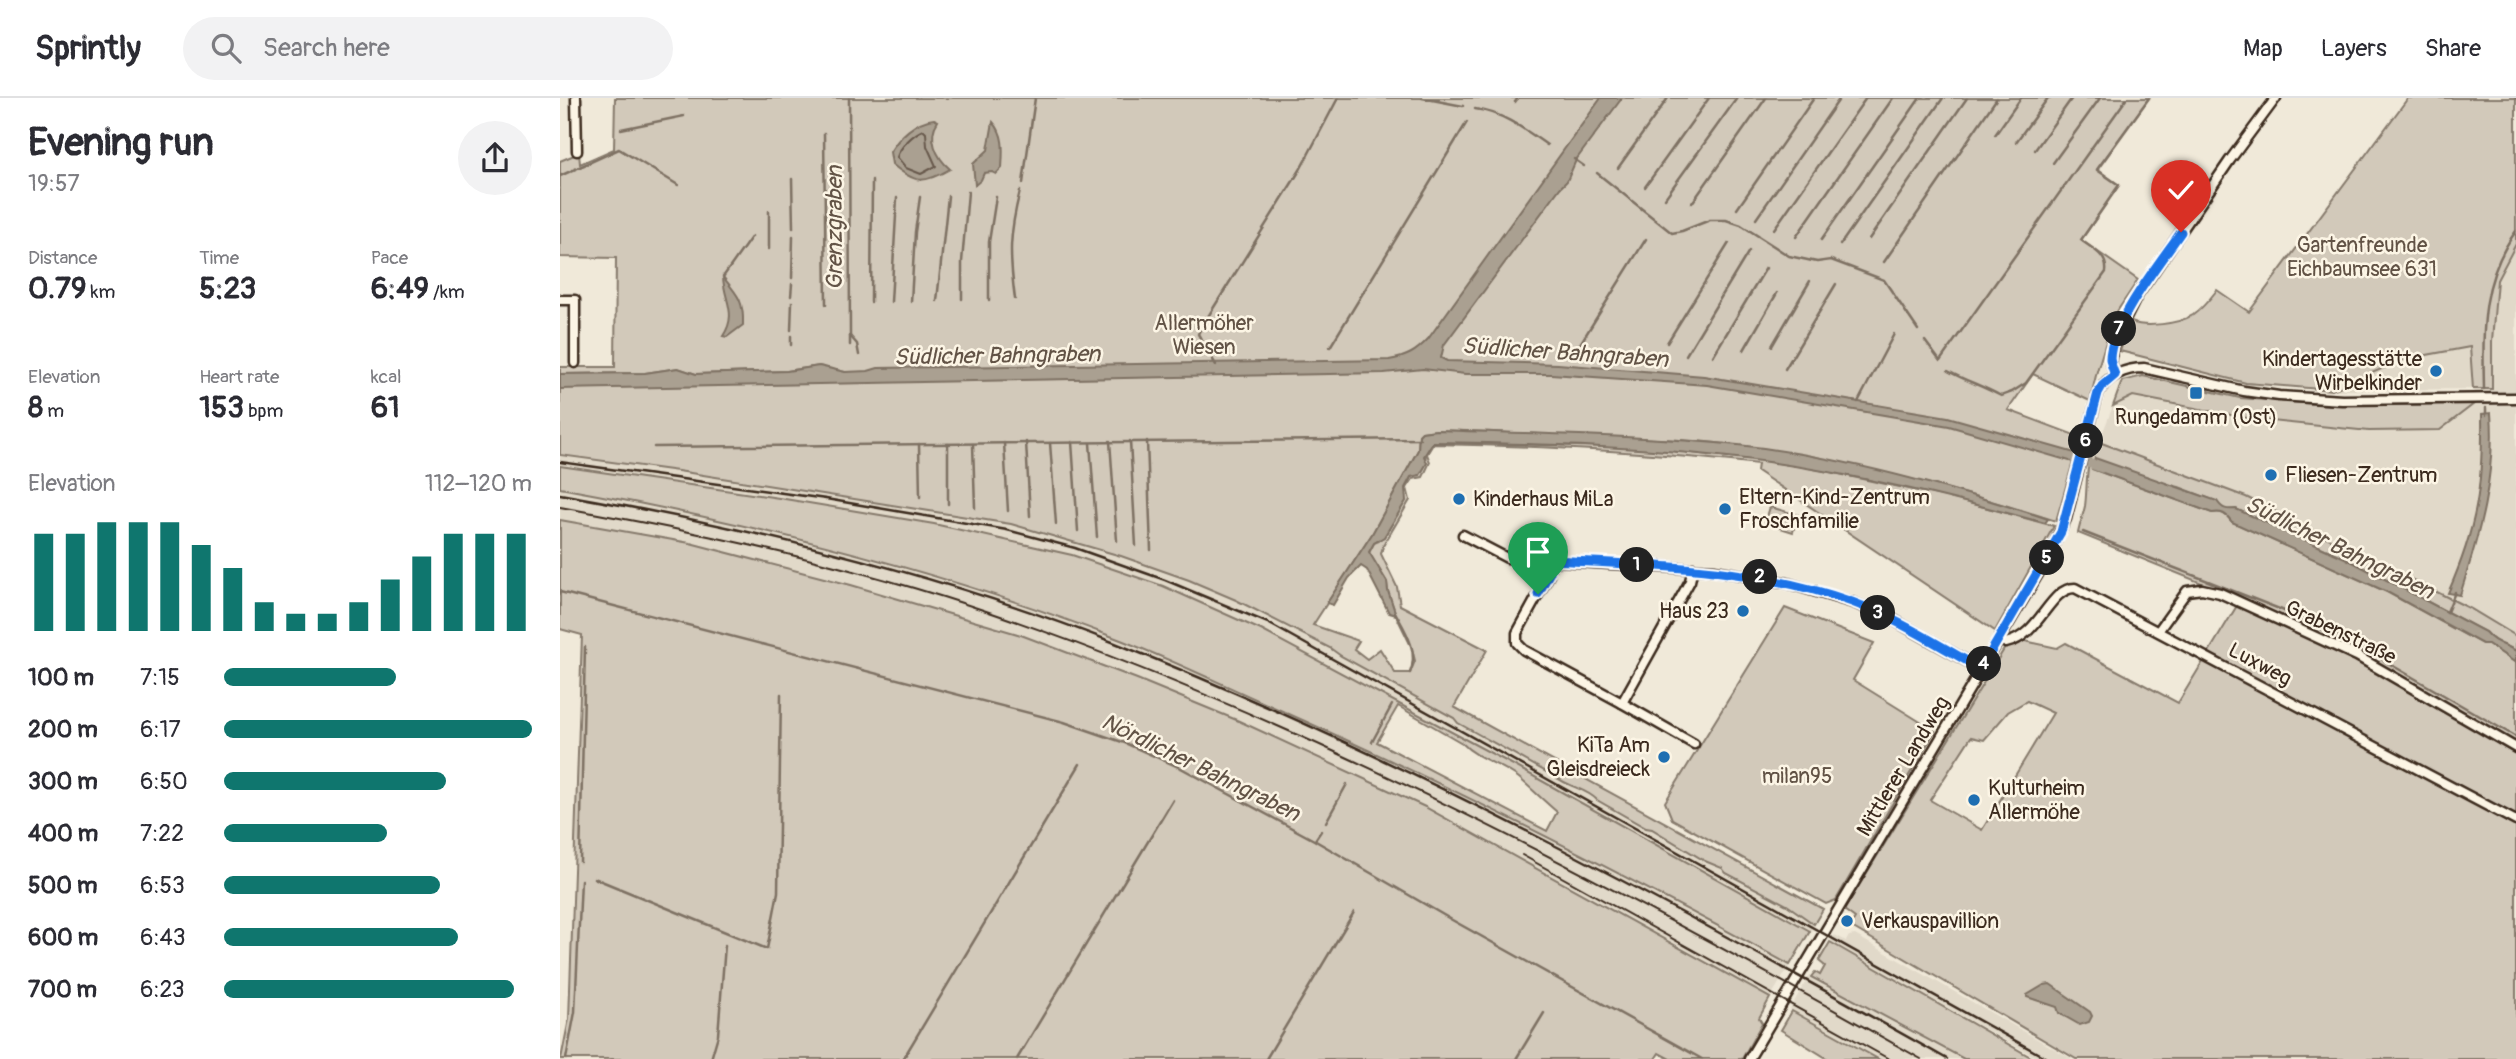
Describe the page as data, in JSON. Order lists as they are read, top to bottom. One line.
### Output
{"streets":{"street":["Grabenstraße","Luxweg","Mittlerer Landweg"]},"crossings":[["Grabenstraße","Luxweg"],["Luxweg","Mittlerer Landweg"]],"water":["Grenzgraben","Südlicher Bahngraben","Nördlicher Bahngraben"],"parks":["Gartenfreunde Eichbaumsee 631","Allermöher Wiesen","milan95"],"places":{"other":["Kindertagesstätte Wirbelkinder","Fliesen-Zentrum","Kinderhaus MiLa","Eltern-Kind-Zentrum Froschfamilie","Haus 23","KiTa Am Gleisdreieck","Kulturheim Allermöhe","Verkauspavillion"],"transit":["Rungedamm (Ost)"]},"page":{"header":"Sprintly","search":"Search here","nav":["Map","Layers","Share"],"heading":["Evening run","19:57"],"stats":[["Distance","0.79 km"],["Time","5:23"],["Pace","6:49 /km"],["Elevation","8 m"],["Heart rate","153 bpm"],["kcal","61"]],"pins":["7","6","5","1","2","3","4"],"chart":["Elevation","112–120 m"],"list":[{"name":"100 m","note":"7:15"},{"name":"200 m","note":"6:17"},{"name":"300 m","note":"6:50"},{"name":"400 m","note":"7:22"},{"name":"500 m","note":"6:53"},{"name":"600 m","note":"6:43"},{"name":"700 m","note":"6:23"}]}}
